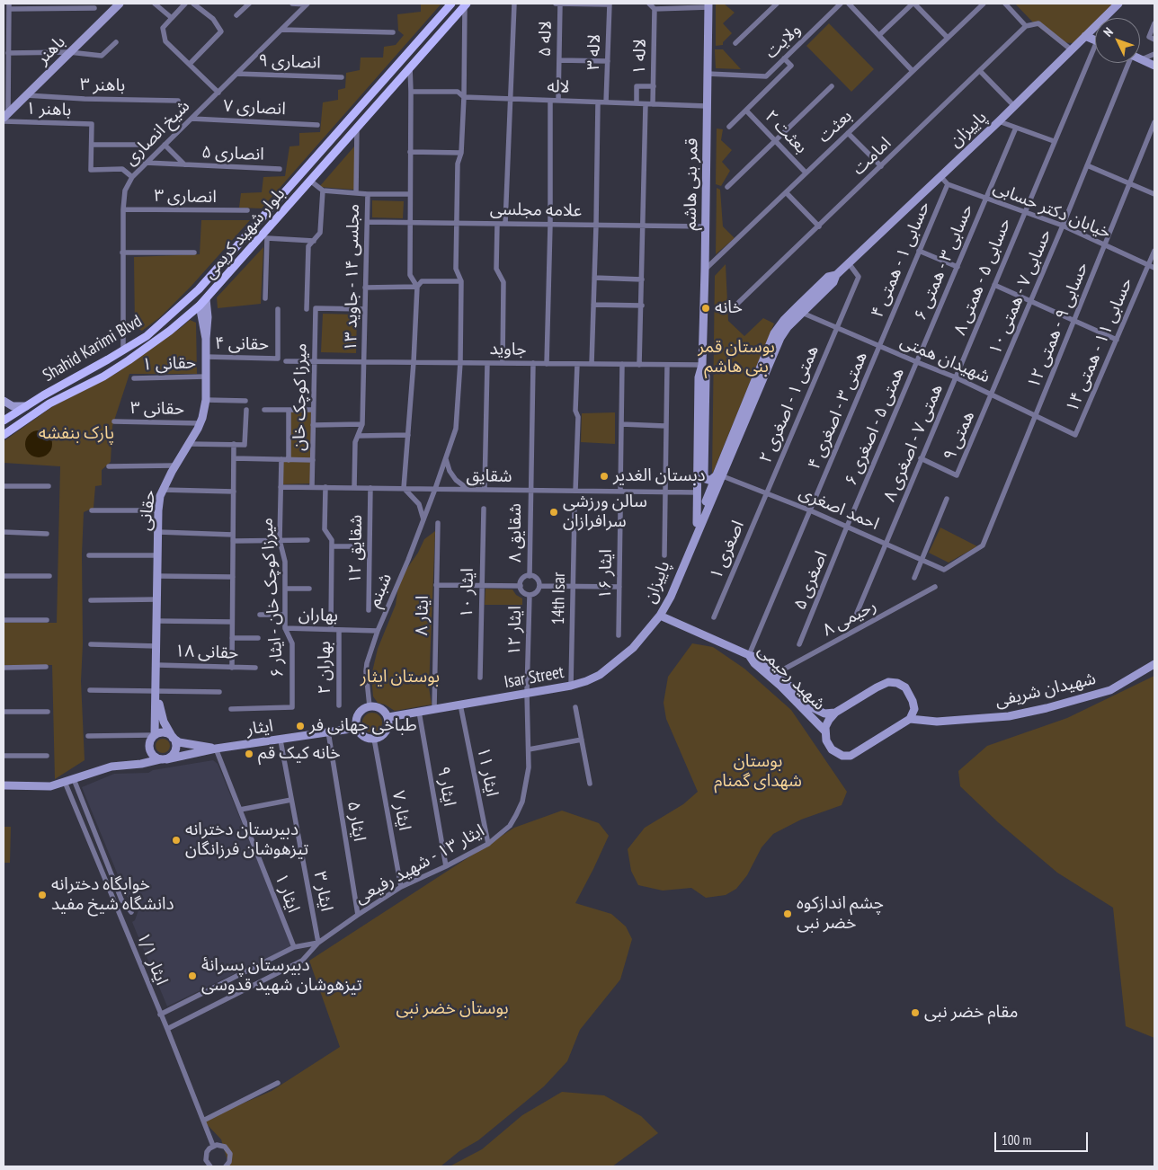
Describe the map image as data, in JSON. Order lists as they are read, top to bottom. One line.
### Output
{"streets":{"main road":["باهنر","پاییزان","قمر بنی هاشم","بلوار شهید کریمی","Shahid Karimi Blvd","حقانی","Isar Street","شهید رحیمی","شهیدان شریفی","ایثار"],"street":["لاله ۵","ولایت","لاله ۳","لاله ۱","انصاری ۹","باهنر ۳","لاله","انصاری ۷","باهنر ۱","بعثت","بعثت ۲","شیخ انصاری","انصاری ۵","امامت","انصاری ۳","علامه مجلسی","خیابان دکتر حسابی","حسابی ۱ - همتی ۴","حسابی ۳ - همتی ۶","حسابی ۵ - همتی ۸","مجلسی ۱۴ - جاوید ۱۳","حسابی ۷ - همتی ۱۰","حسابی ۹ - همتی ۱۲","حقانی ۴","حسابی ۱۱ - همتی ۱۴","جاوید","شهیدان همتی","حقانی ۱","میرزا کوچک خان","همتی ۱ - اصغری ۲","حقانی ۳","همتی ۳ - اصغری ۴","همتی ۵ - اصغری ۶","همتی ۹","همتی ۷ - اصغری ۸","شقایق","احمد اصغری","شقایق ۸","شقایق ۱۲","اصغری ۱","ایثار ۱۶","اصغری ۵","شبنم","ایثار ۱۰","میرزا کوچک خان - ایثار ۶","14th Isar","بهاران","ایثار ۸","رحیمی ۸","ایثار ۱۲","حقانی ۱۸","بهاران ۲","ایثار ۱۱","ایثار ۹","ایثار ۷","ایثار ۵","ایثار ۱۳ - شهید رفیعی","ایثار ۳","ایثار ۱","ایثار ۱/۱"]},"crossings":[["لاله ۵","لاله"],["ولایت","قمر بنی هاشم"],["باهنر","باهنر ۳"],["باهنر","باهنر ۱"],["لاله ۳","لاله"],["لاله ۱","لاله"],["انصاری ۹","شیخ انصاری"],["لاله","قمر بنی هاشم"],["لاله","شبنم"],["انصاری ۷","شیخ انصاری"],["بعثت","بعثت ۲"],["بعثت","قمر بنی هاشم"],["پاییزان","قمر بنی هاشم"],["پاییزان","خیابان دکتر حسابی"],["پاییزان","شهیدان همتی"],["پاییزان","همتی ۱ - اصغری ۲"],["پاییزان","احمد اصغری"],["پاییزان","Isar Street"],["پاییزان","شهید رحیمی"],["شیخ انصاری","انصاری ۵"],["شیخ انصاری","انصاری ۳"],["شیخ انصاری","Shahid Karimi Blvd"],["قمر بنی هاشم","علامه مجلسی"],["قمر بنی هاشم","جاوید"],["قمر بنی هاشم","شقایق"],["قمر بنی هاشم","احمد اصغری"],["علامه مجلسی","مجلسی ۱۴ - جاوید ۱۳"],["علامه مجلسی","شبنم"],["خیابان دکتر حسابی","حسابی ۱ - همتی ۴"],["خیابان دکتر حسابی","حسابی ۳ - همتی ۶"],["خیابان دکتر حسابی","حسابی ۵ - همتی ۸"],["خیابان دکتر حسابی","حسابی ۷ - همتی ۱۰"],["خیابان دکتر حسابی","حسابی ۹ - همتی ۱۲"],["خیابان دکتر حسابی","حسابی ۱۱ - همتی ۱۴"],["بلوار شهید کریمی","Shahid Karimi Blvd"],["بلوار شهید کریمی","شبنم"],["حسابی ۱ - همتی ۴","شهیدان همتی"],["حسابی ۱ - همتی ۴","همتی ۳ - اصغری ۴"],["حسابی ۳ - همتی ۶","شهیدان همتی"],["حسابی ۳ - همتی ۶","همتی ۵ - اصغری ۶"],["حسابی ۵ - همتی ۸","شهیدان همتی"],["حسابی ۵ - همتی ۸","همتی ۷ - اصغری ۸"],["مجلسی ۱۴ - جاوید ۱۳","جاوید"],["مجلسی ۱۴ - جاوید ۱۳","میرزا کوچک خان"],["مجلسی ۱۴ - جاوید ۱۳","شقایق"],["حسابی ۷ - همتی ۱۰","شهیدان همتی"],["حسابی ۷ - همتی ۱۰","همتی ۹"],["حسابی ۹ - همتی ۱۲","شهیدان همتی"],["حسابی ۹ - همتی ۱۲","احمد اصغری"],["حقانی ۴","حقانی"],["حسابی ۱۱ - همتی ۱۴","شهیدان همتی"],["جاوید","میرزا کوچک خان"],["جاوید","شقایق ۸"],["جاوید","شبنم"],["شهیدان همتی","همتی ۱ - اصغری ۲"],["شهیدان همتی","همتی ۳ - اصغری ۴"],["شهیدان همتی","همتی ۵ - اصغری ۶"],["شهیدان همتی","همتی ۹"],["شهیدان همتی","همتی ۷ - اصغری ۸"],["حقانی ۱","حقانی"],["میرزا کوچک خان","شقایق"],["همتی ۱ - اصغری ۲","احمد اصغری"],["همتی ۱ - اصغری ۲","اصغری ۱"],["حقانی ۳","حقانی"],["همتی ۳ - اصغری ۴","احمد اصغری"],["همتی ۳ - اصغری ۴","شهید رحیمی"],["همتی ۵ - اصغری ۶","احمد اصغری"],["همتی ۵ - اصغری ۶","اصغری ۵"],["همتی ۹","همتی ۷ - اصغری ۸"],["همتی ۷ - اصغری ۸","احمد اصغری"],["شقایق","شقایق ۸"],["شقایق","شقایق ۱۲"],["شقایق","شبنم"],["شقایق","میرزا کوچک خان - ایثار ۶"],["احمد اصغری","اصغری ۱"],["احمد اصغری","اصغری ۵"],["حقانی","حقانی ۱۸"],["شقایق ۸","ایثار ۱۲"],["شبنم","بهاران"],["شبنم","Isar Street"],["شبنم","ایثار"],["شبنم","ایثار ۷"],["میرزا کوچک خان - ایثار ۶","بهاران"],["14th Isar","Isar Street"],["بهاران","بهاران ۲"],["ایثار ۸","Isar Street"],["ایثار ۱۲","Isar Street"],["ایثار ۱۲","ایثار ۱۳ - شهید رفیعی"],["Isar Street","شهید رحیمی"],["Isar Street","ایثار"],["Isar Street","ایثار ۱۱"],["Isar Street","ایثار ۹"],["Isar Street","ایثار ۷"],["Isar Street","ایثار ۱۳ - شهید رفیعی"],["شهید رحیمی","شهیدان شریفی"],["ایثار","ایثار ۷"],["ایثار","ایثار ۵"],["ایثار","ایثار ۳"],["ایثار","ایثار ۱"],["ایثار ۱۱","ایثار ۱۳ - شهید رفیعی"],["ایثار ۹","ایثار ۱۳ - شهید رفیعی"],["ایثار ۷","ایثار ۱۳ - شهید رفیعی"],["ایثار ۵","ایثار ۱۳ - شهید رفیعی"],["ایثار ۱۳ - شهید رفیعی","ایثار ۳"],["ایثار ۱۳ - شهید رفیعی","ایثار ۱"],["ایثار ۱۳ - شهید رفیعی","ایثار ۱/۱"]],"parks":["بوستان قمر بنی هاشم","پارک بنفشه","بوستان ایثار","بوستان شهدای گمنام","بوستان خضر نبی"],"places":["خانه","دبستان الغدیر","سالن ورزشی سرافرازان","طباخی جهانی فر","خانه کیک قم","دبیرستان دخترانه تیزهوشان فرزانگان","خوابگاه دخترانه دانشگاه شیخ مفید","چشم اندازکوه خضر نبی","دبیرستان پسرانهٔ تیزهوشان شهید قدوسی","مقام خضر نبی"],"scale_bar":"100 m","north":"top left"}
